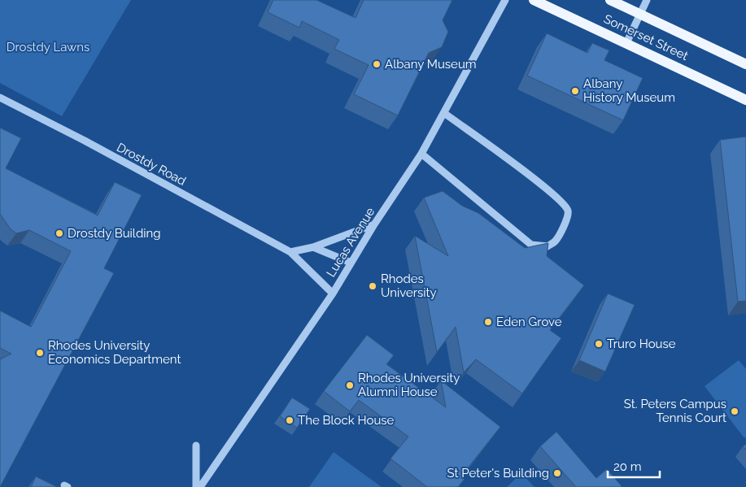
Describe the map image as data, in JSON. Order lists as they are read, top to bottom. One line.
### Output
{"streets":{"main road":["Somerset Street"],"street":["Drostdy Road","Lucas Avenue"]},"crossings":[["Drostdy Road","Lucas Avenue"]],"parks":["Drostdy Lawns"],"places":["Albany Museum","Albany History Museum","Drostdy Building","Rhodes University","Eden Grove","Truro House","Rhodes University Economics Department","Rhodes University Alumni House","St. Peters Campus Tennis Court","The Block House","St Peter's Building"],"scale_bar":"20 m"}
